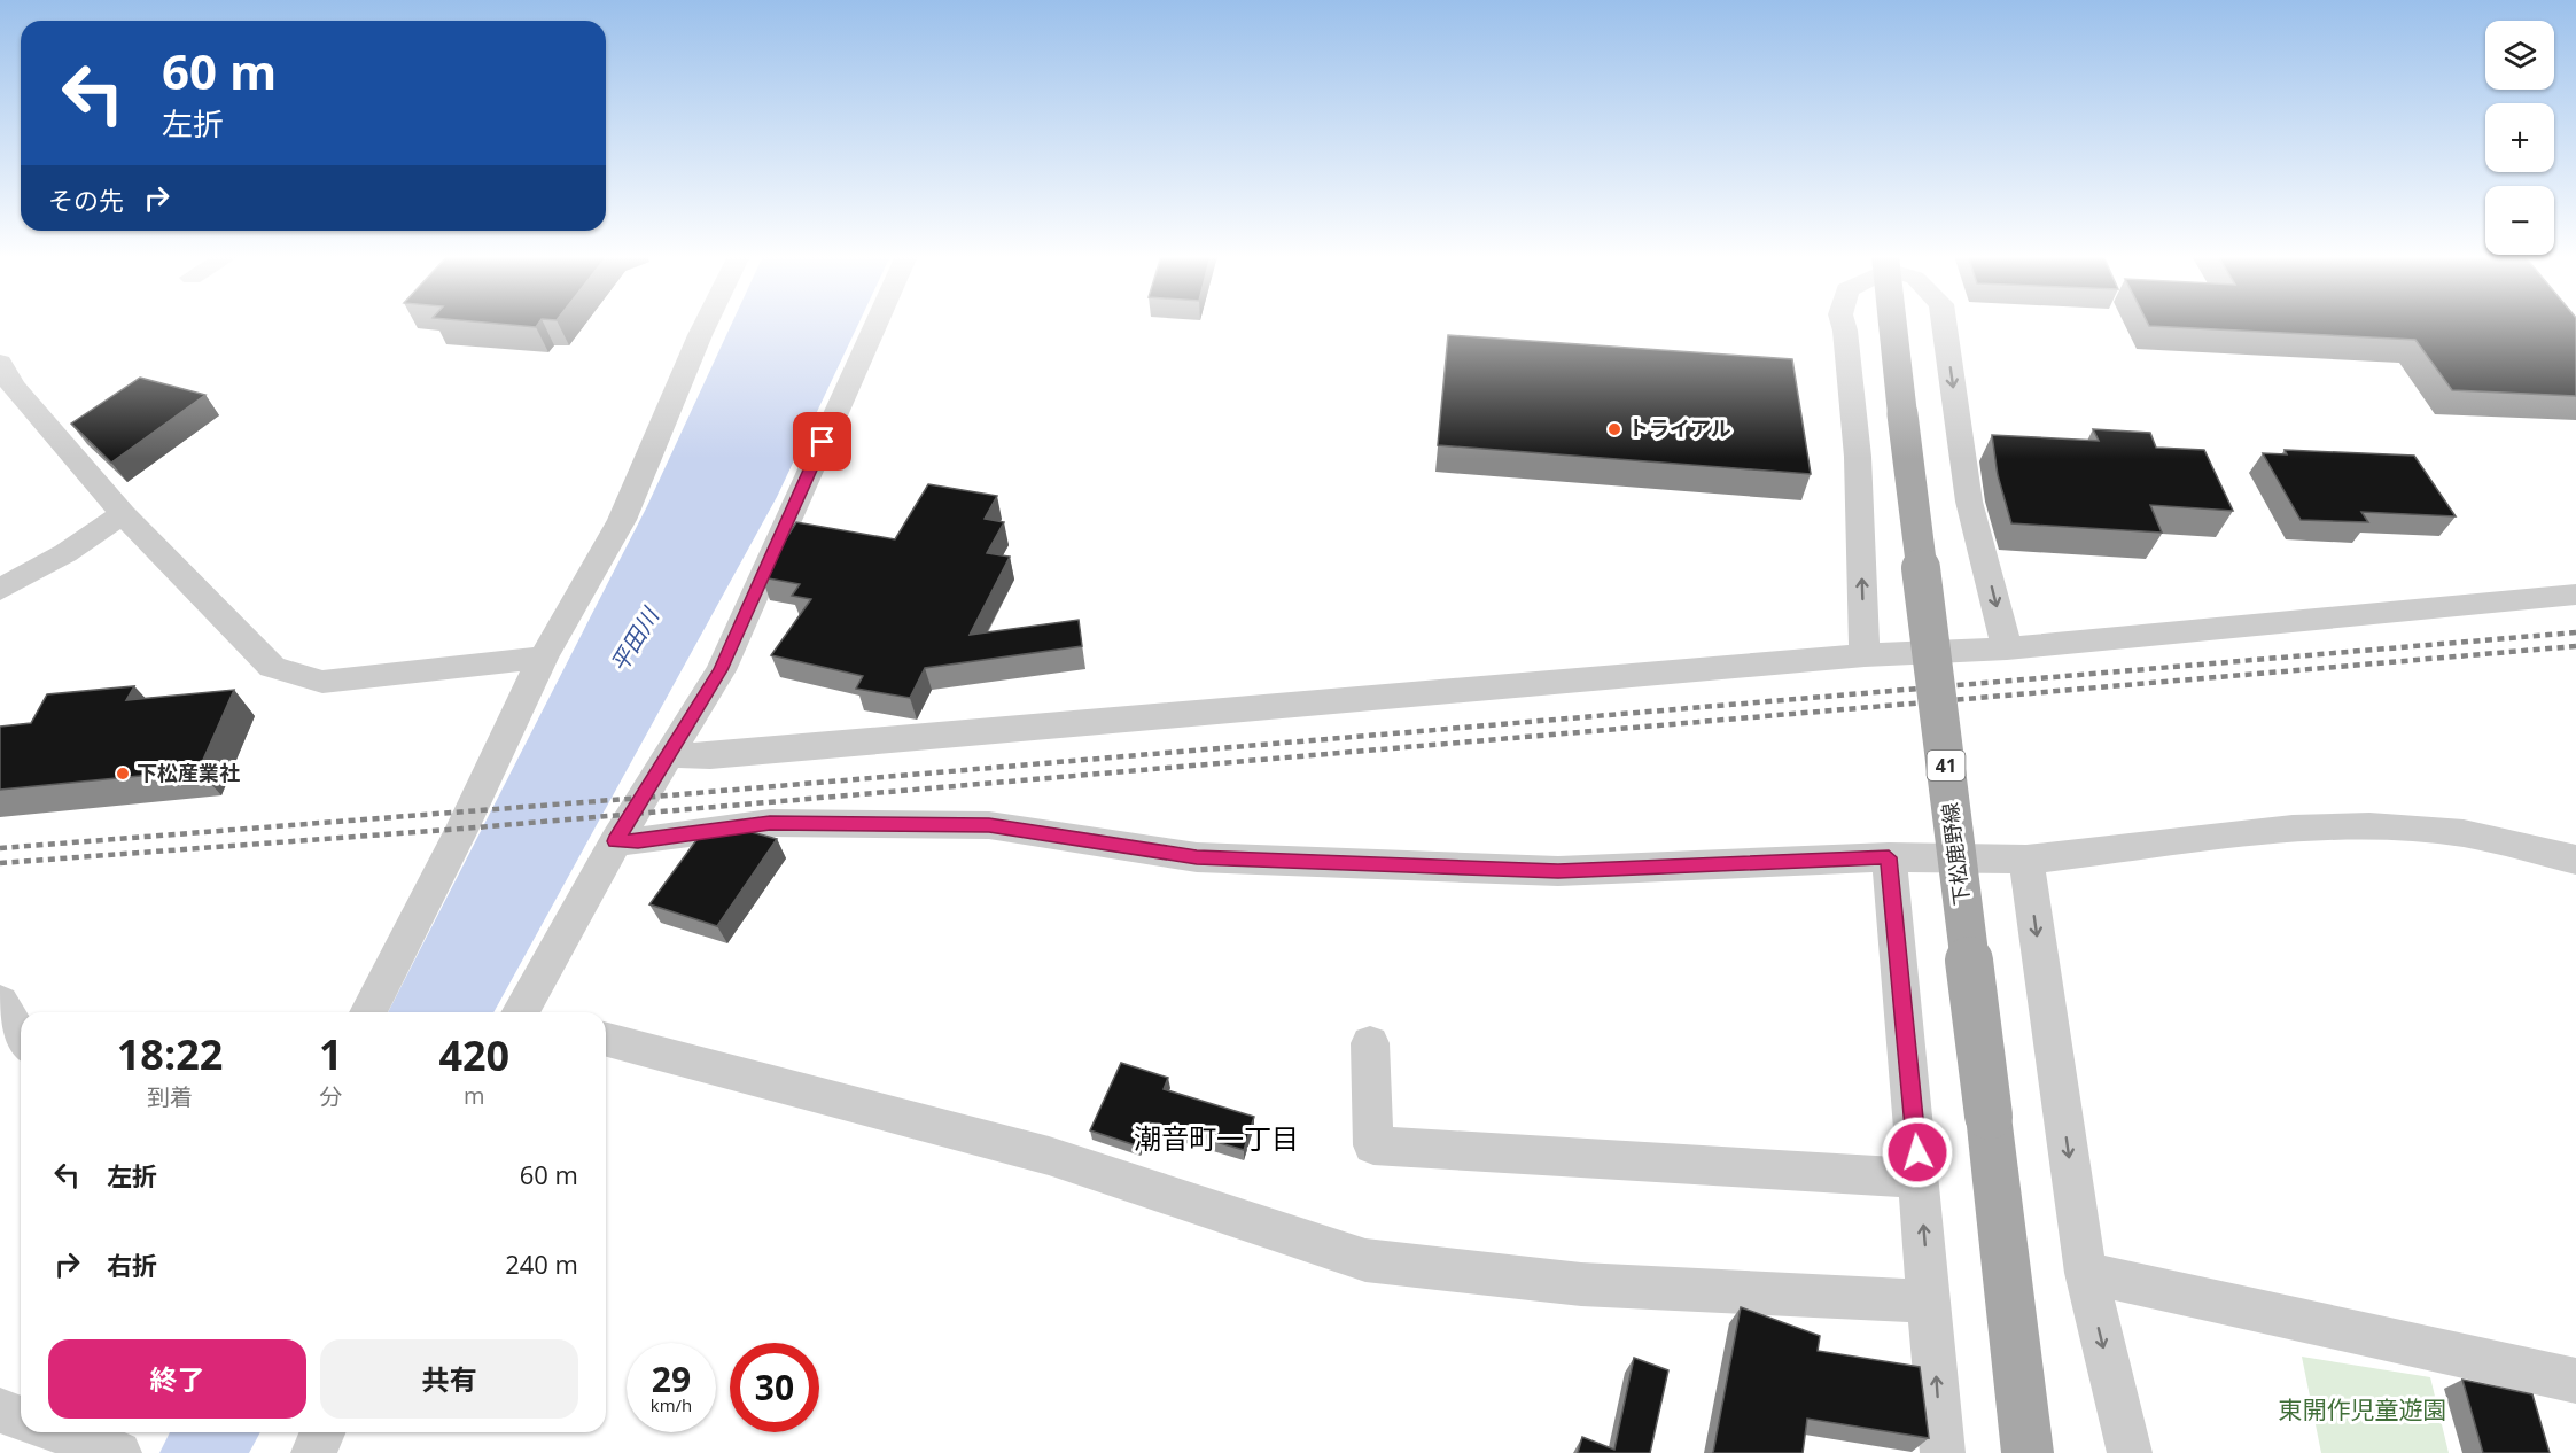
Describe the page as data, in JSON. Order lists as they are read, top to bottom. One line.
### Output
{"streets":{"main road":["41","下松鹿野線"]},"districts":["潮音町一丁目"],"water":["平田川"],"parks":["東開作児童遊園"],"places":["トライアル","下松産業社"],"page":{"map_buttons":["+","−"],"turn":["60 m","左折"],"then":"その先","eta":["18:22","到着","1","分","420","m"],"list":[{"name":"左折","value":"60 m"},{"name":"右折","value":"240 m"}],"buttons":["終了","共有"],"speed":"29 km/h","limit":"30"}}
